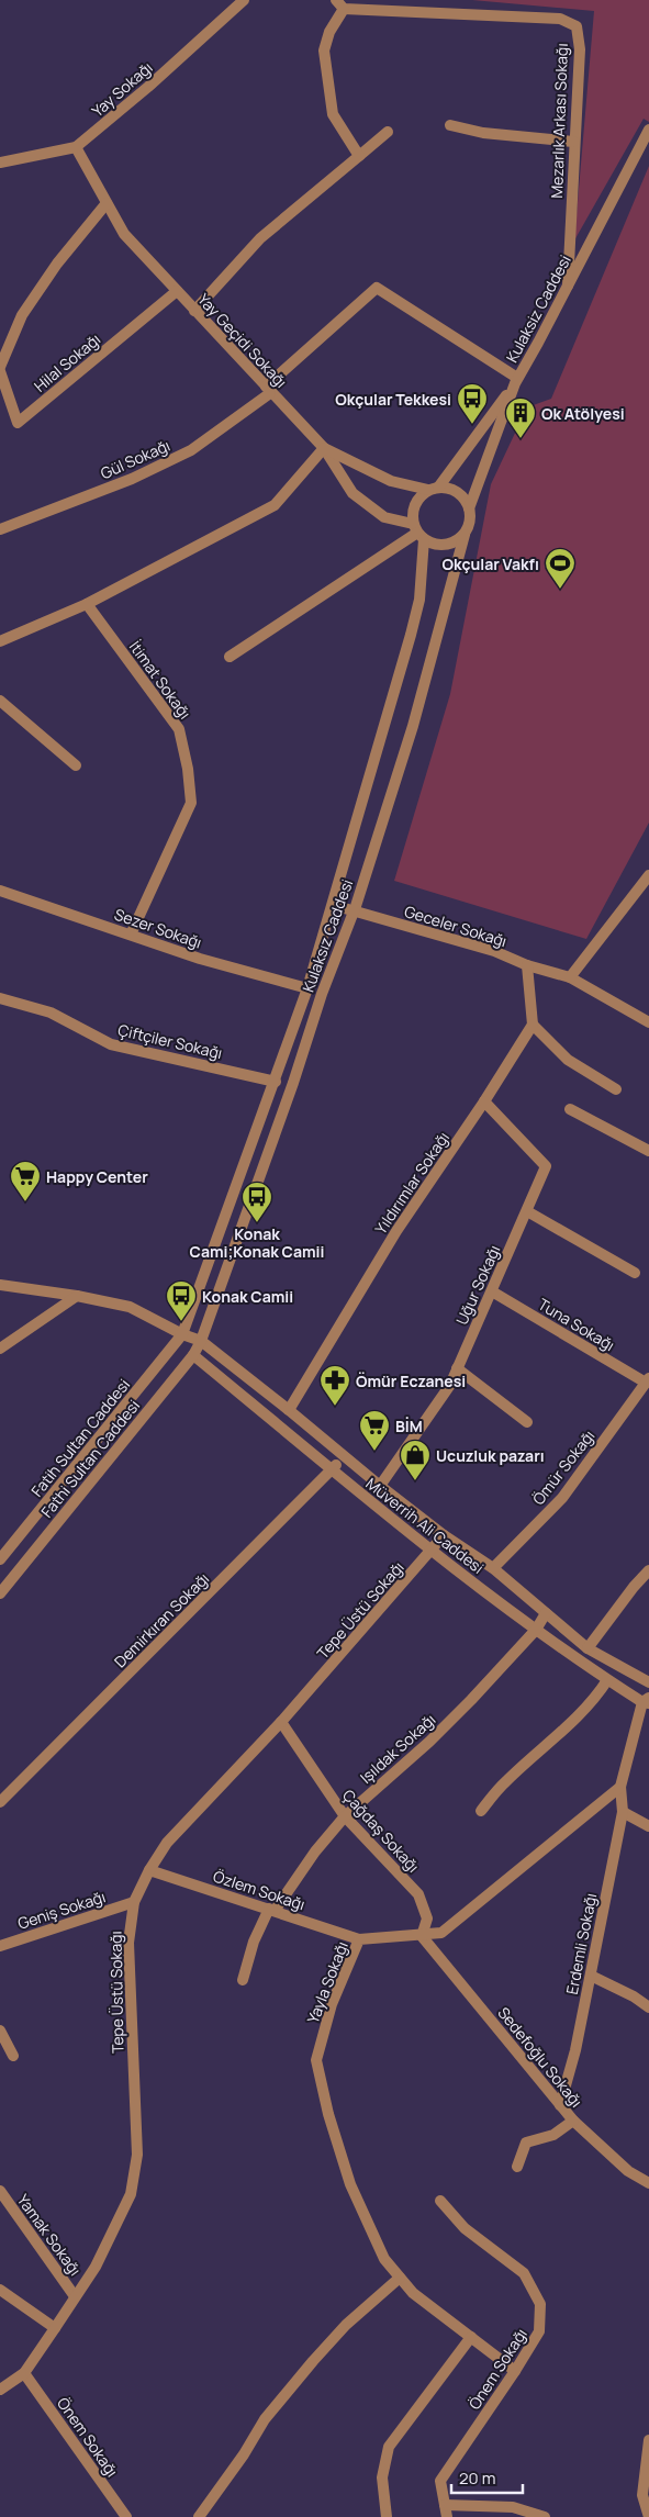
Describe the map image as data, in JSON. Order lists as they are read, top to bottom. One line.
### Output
{"streets":{"street":["Yay Sokağı","Mezarlık Arkası Sokağı","Kulaksiz Caddesi","Yay Geçidi Sokağı","Hilal Sokağı","Gül Sokağı","İtimat Sokağı","Geceler Sokağı","Sezer Sokağı","Kulaksız Caddesi","Çiftçiler Sokağı","Yıldırımlar Sokağı","Uğur Sokağı","Tuna Sokağı","Fatih Sultan Caddesi","Fathi Sultan Caddesi","Ömür Sokağı","Müverrih Ali Caddesi","Tepe Üstü Sokağı","Demirkıran Sokağı","Işıldak Sokağı","Çağdaş Sokağı","Özlem Sokağı","Geniş Sokağı","Erdemli Sokağı","Yayla Sokağı","Sedefoğlu Sokağı","Yamak Sokağı","Önem Sokağı"]},"crossings":[["Yay Sokağı","Yay Geçidi Sokağı"],["Mezarlık Arkası Sokağı","Kulaksiz Caddesi"],["Kulaksiz Caddesi","Yay Geçidi Sokağı"],["Kulaksiz Caddesi","Gül Sokağı"],["Kulaksiz Caddesi","Kulaksız Caddesi"],["Yay Geçidi Sokağı","Hilal Sokağı"],["Yay Geçidi Sokağı","Gül Sokağı"],["Yay Geçidi Sokağı","Kulaksız Caddesi"],["İtimat Sokağı","Sezer Sokağı"],["Geceler Sokağı","Kulaksız Caddesi"],["Sezer Sokağı","Kulaksız Caddesi"],["Kulaksız Caddesi","Çiftçiler Sokağı"],["Kulaksız Caddesi","Fatih Sultan Caddesi"],["Kulaksız Caddesi","Fathi Sultan Caddesi"],["Kulaksız Caddesi","Müverrih Ali Caddesi"],["Yıldırımlar Sokağı","Uğur Sokağı"],["Yıldırımlar Sokağı","Müverrih Ali Caddesi"],["Uğur Sokağı","Tuna Sokağı"],["Uğur Sokağı","Müverrih Ali Caddesi"],["Tuna Sokağı","Ömür Sokağı"],["Fatih Sultan Caddesi","Müverrih Ali Caddesi"],["Fathi Sultan Caddesi","Müverrih Ali Caddesi"],["Ömür Sokağı","Müverrih Ali Caddesi"],["Müverrih Ali Caddesi","Tepe Üstü Sokağı"],["Müverrih Ali Caddesi","Demirkıran Sokağı"],["Müverrih Ali Caddesi","Işıldak Sokağı"],["Tepe Üstü Sokağı","Çağdaş Sokağı"],["Tepe Üstü Sokağı","Özlem Sokağı"],["Tepe Üstü Sokağı","Geniş Sokağı"],["Tepe Üstü Sokağı","Yamak Sokağı"],["Tepe Üstü Sokağı","Önem Sokağı"],["Işıldak Sokağı","Çağdaş Sokağı"],["Işıldak Sokağı","Özlem Sokağı"],["Çağdaş Sokağı","Yayla Sokağı"],["Çağdaş Sokağı","Sedefoğlu Sokağı"],["Özlem Sokağı","Yayla Sokağı"],["Erdemli Sokağı","Yayla Sokağı"],["Erdemli Sokağı","Sedefoğlu Sokağı"],["Yayla Sokağı","Sedefoğlu Sokağı"],["Yayla Sokağı","Önem Sokağı"]],"places":{"bus stop":["Okçular Tekkesi","Konak Cami;Konak Camii","Konak Camii"],"building":["Ok Atölyesi"],"sports":["Okçular Vakfı"],"supermarket":["Happy Center","BİM"],"pharmacy":["Ömür Eczanesi"],"shop":["Ucuzluk pazarı"]},"scale_bar":"20 m"}
